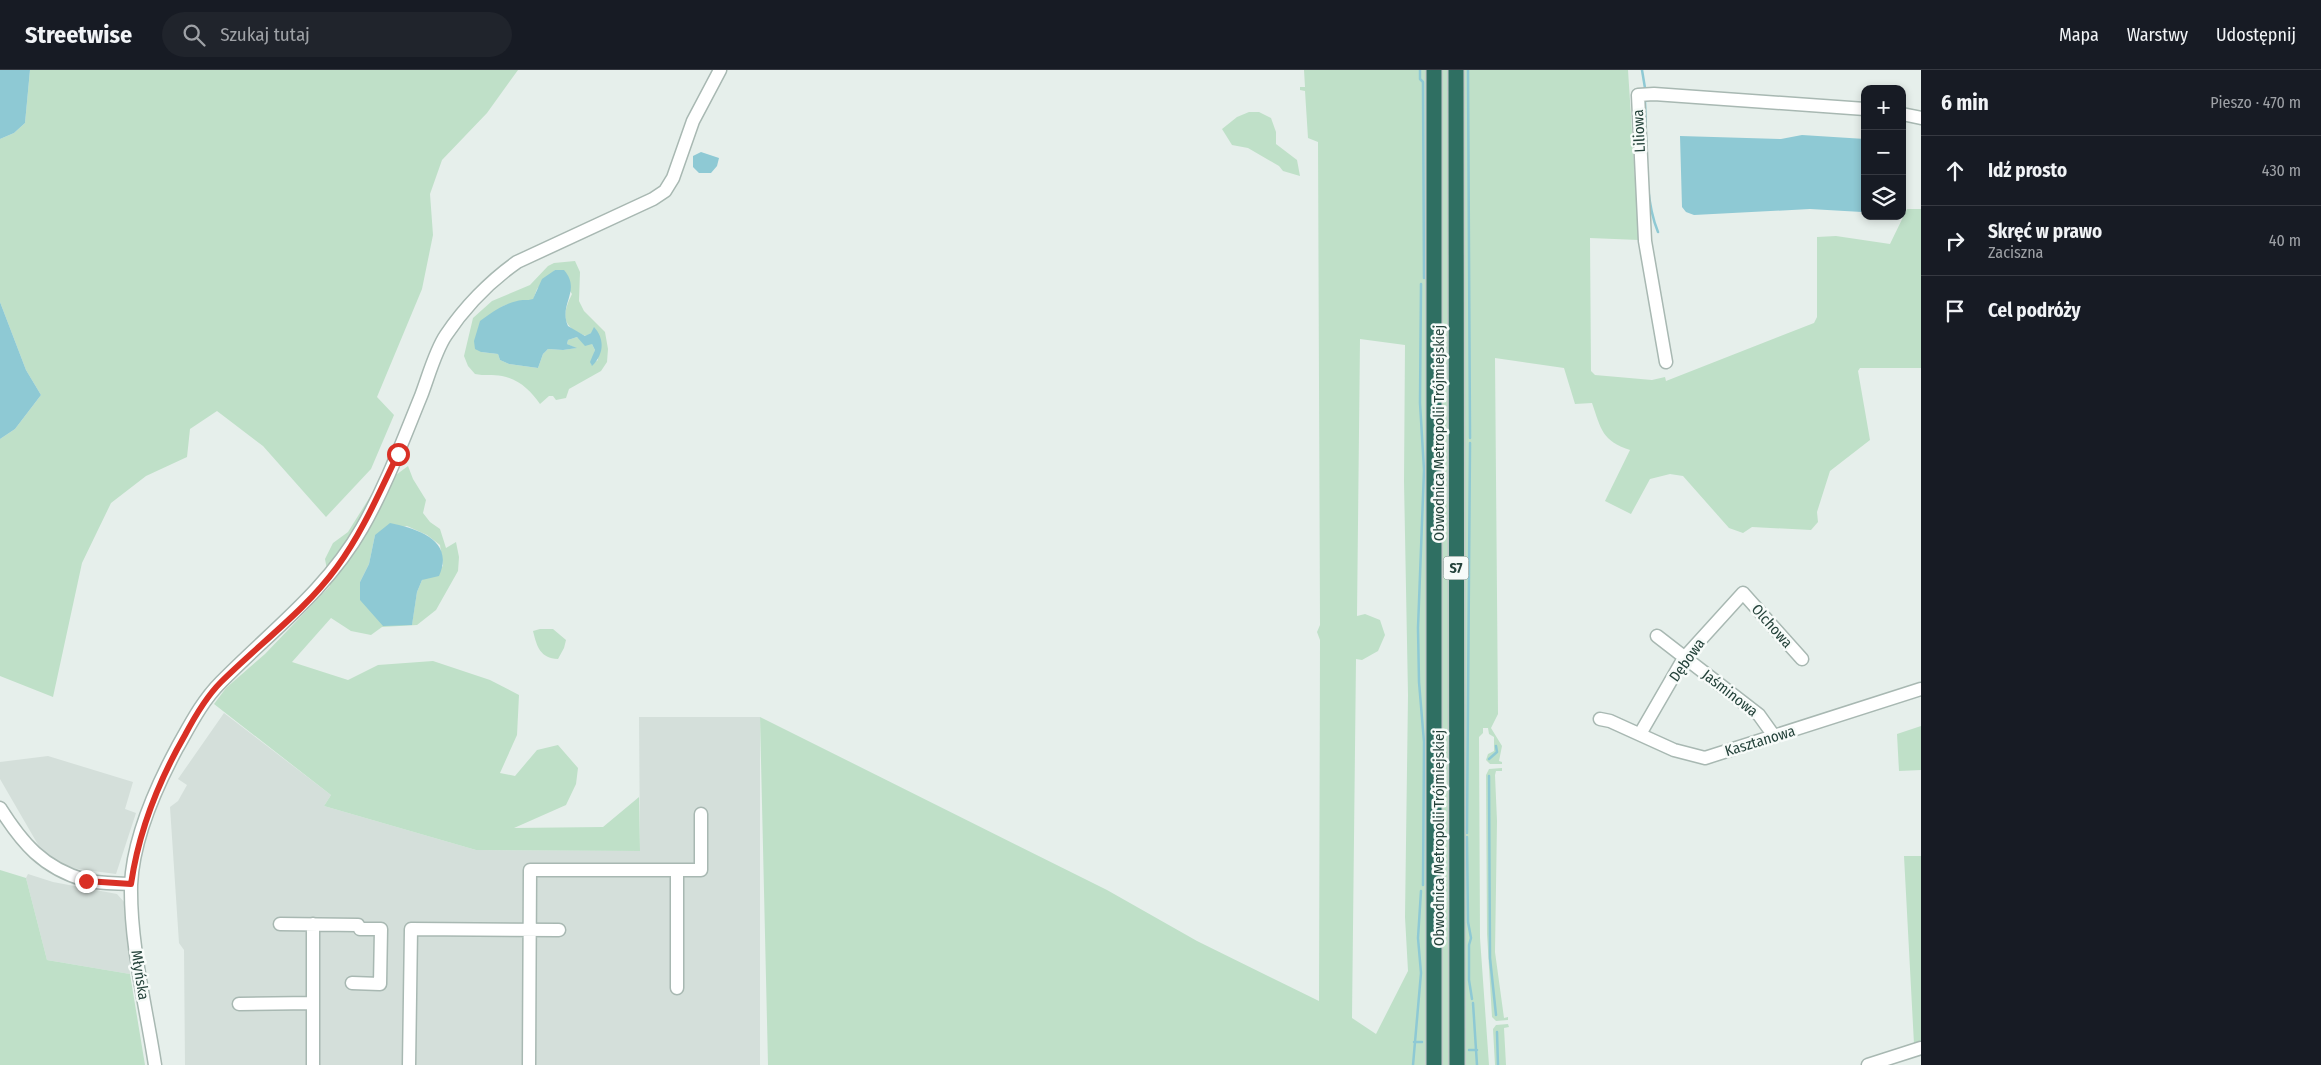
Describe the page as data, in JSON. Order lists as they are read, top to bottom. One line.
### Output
{"streets":{"highway":["Obwodnica Metropolii Trójmiejskiej","S7"],"street":["Liliowa","Olchowa","Dębowa","Jaśminowa","Kasztanowa","Młyńska"]},"crossings":[["Olchowa","Dębowa"],["Dębowa","Jaśminowa"],["Dębowa","Kasztanowa"],["Jaśminowa","Kasztanowa"]],"page":{"header":"Streetwise","search":"Szukaj tutaj","nav":["Mapa","Warstwy","Udostępnij"],"heading":["6 min","Pieszo · 470 m"],"map_buttons":["+","−"],"list":[["Idź prosto","430 m"],["Skręć w prawo","Zaciszna","40 m"],"Cel podróży"]}}
